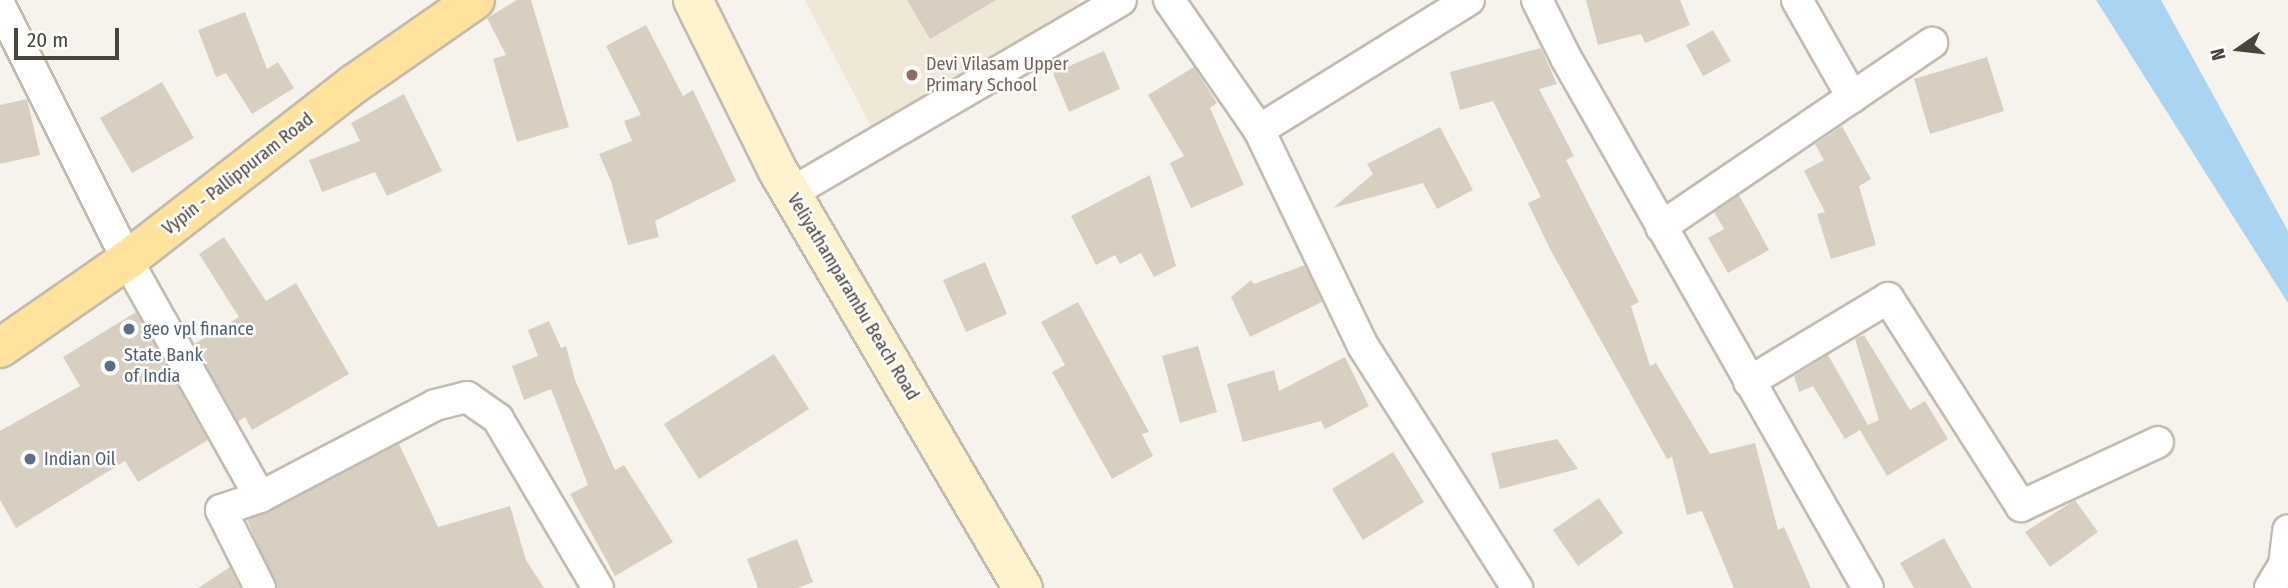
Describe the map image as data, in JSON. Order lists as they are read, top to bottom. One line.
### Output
{"streets":{"main road":["Vypin - Pallippuram Road","Veliyathamparambu Beach Road"]},"places":["Devi Vilasam Upper Primary School","geo vpl finance","State Bank of India","Indian Oil"],"scale_bar":"20 m","north":"left"}
